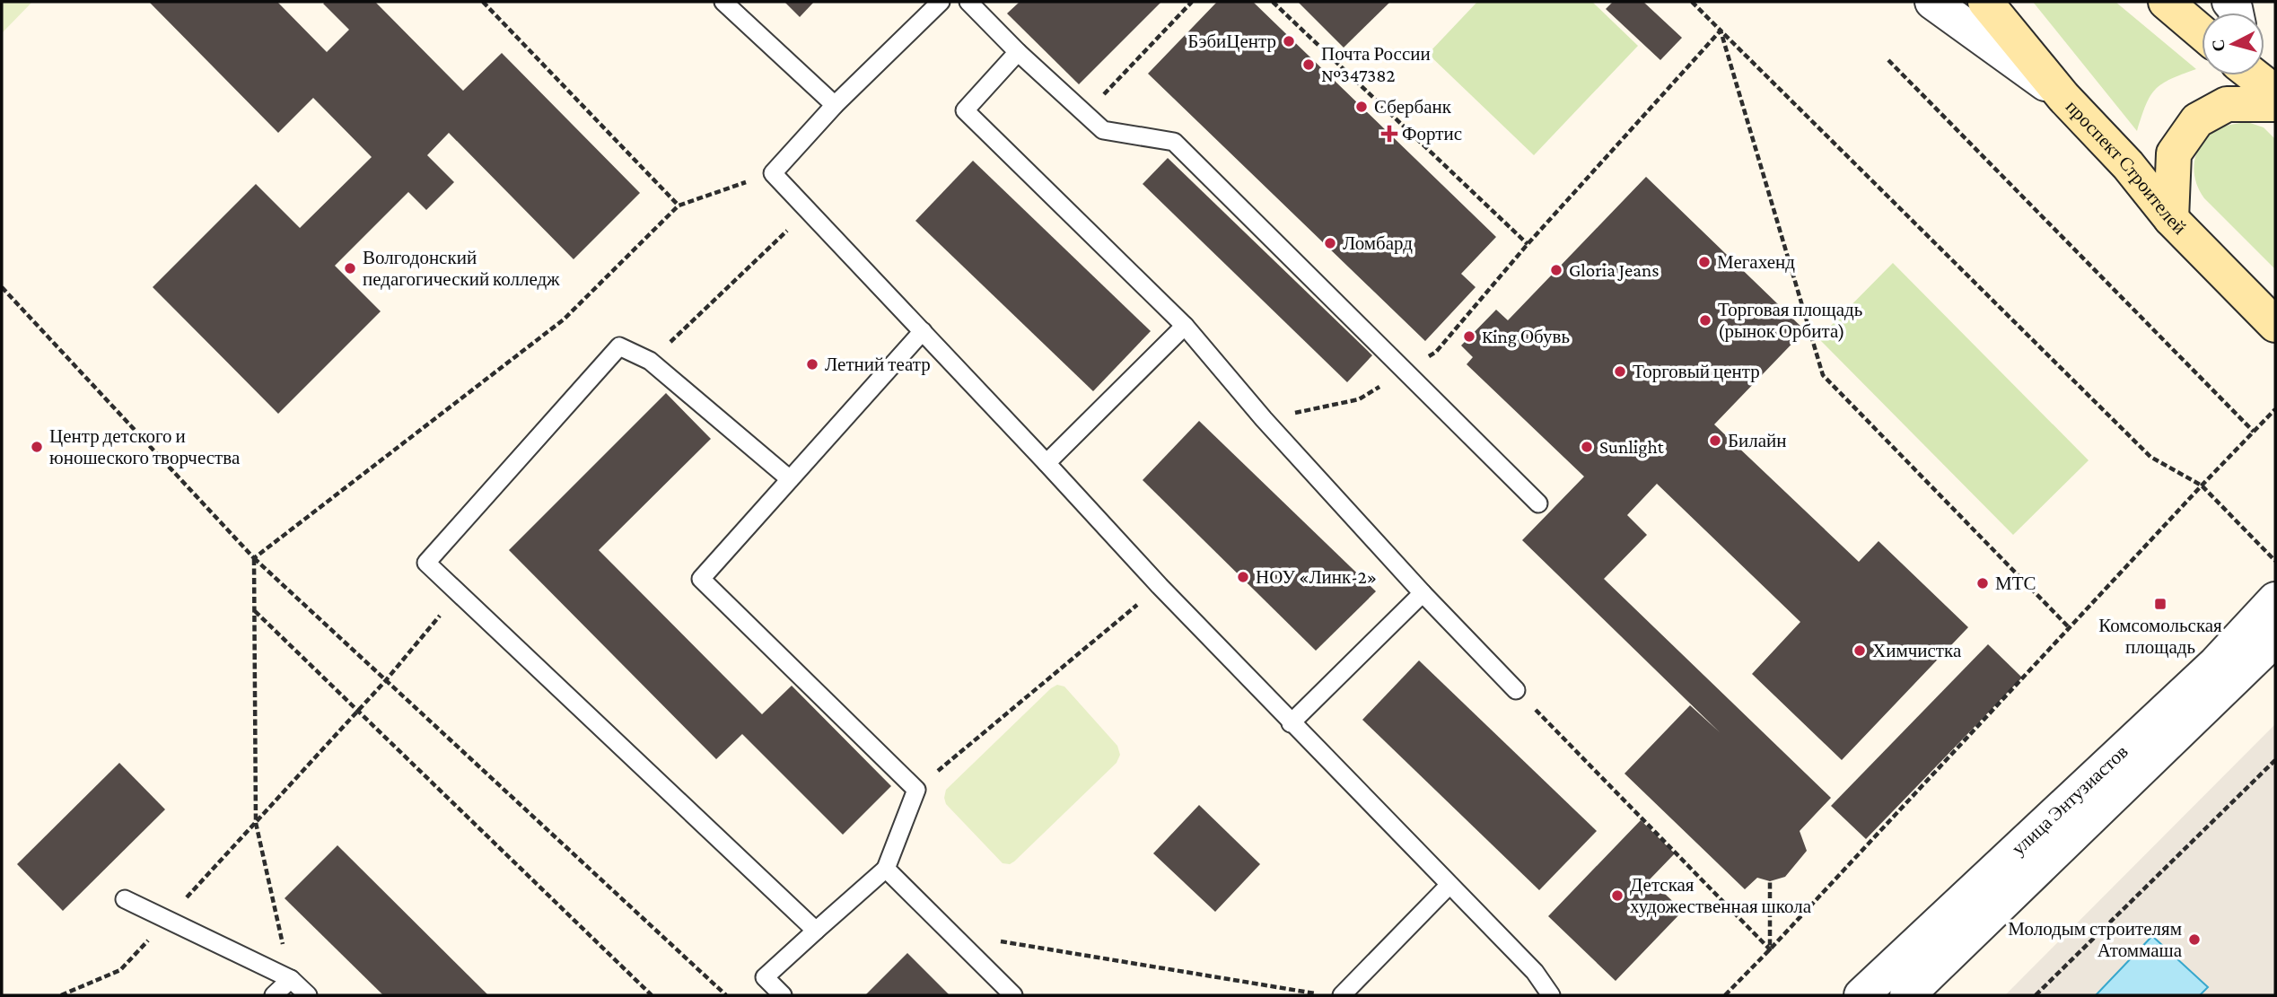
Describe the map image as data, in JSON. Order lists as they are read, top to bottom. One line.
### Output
{"streets":{"main road":["проспект Строителей"],"street":["улица Энтузиастов"]},"places":{"other":["БэбиЦентр","Почта России №347382","Сбербанк","Ломбард","Мегахенд","Волгодонский педагогический колледж","Gloria Jeans","Торговая площадь (рынок Орбита)","King Обувь","Летний театр","Торговый центр","Билайн","Центр детского и юношеского творчества","Sunlight","НОУ «Линк-2»","МТС","Химчистка","Детская художественная школа","Молодым строителям Атоммаша"],"health":["Фортис"],"transit":["Комсомольская площадь"]},"north":"left"}
